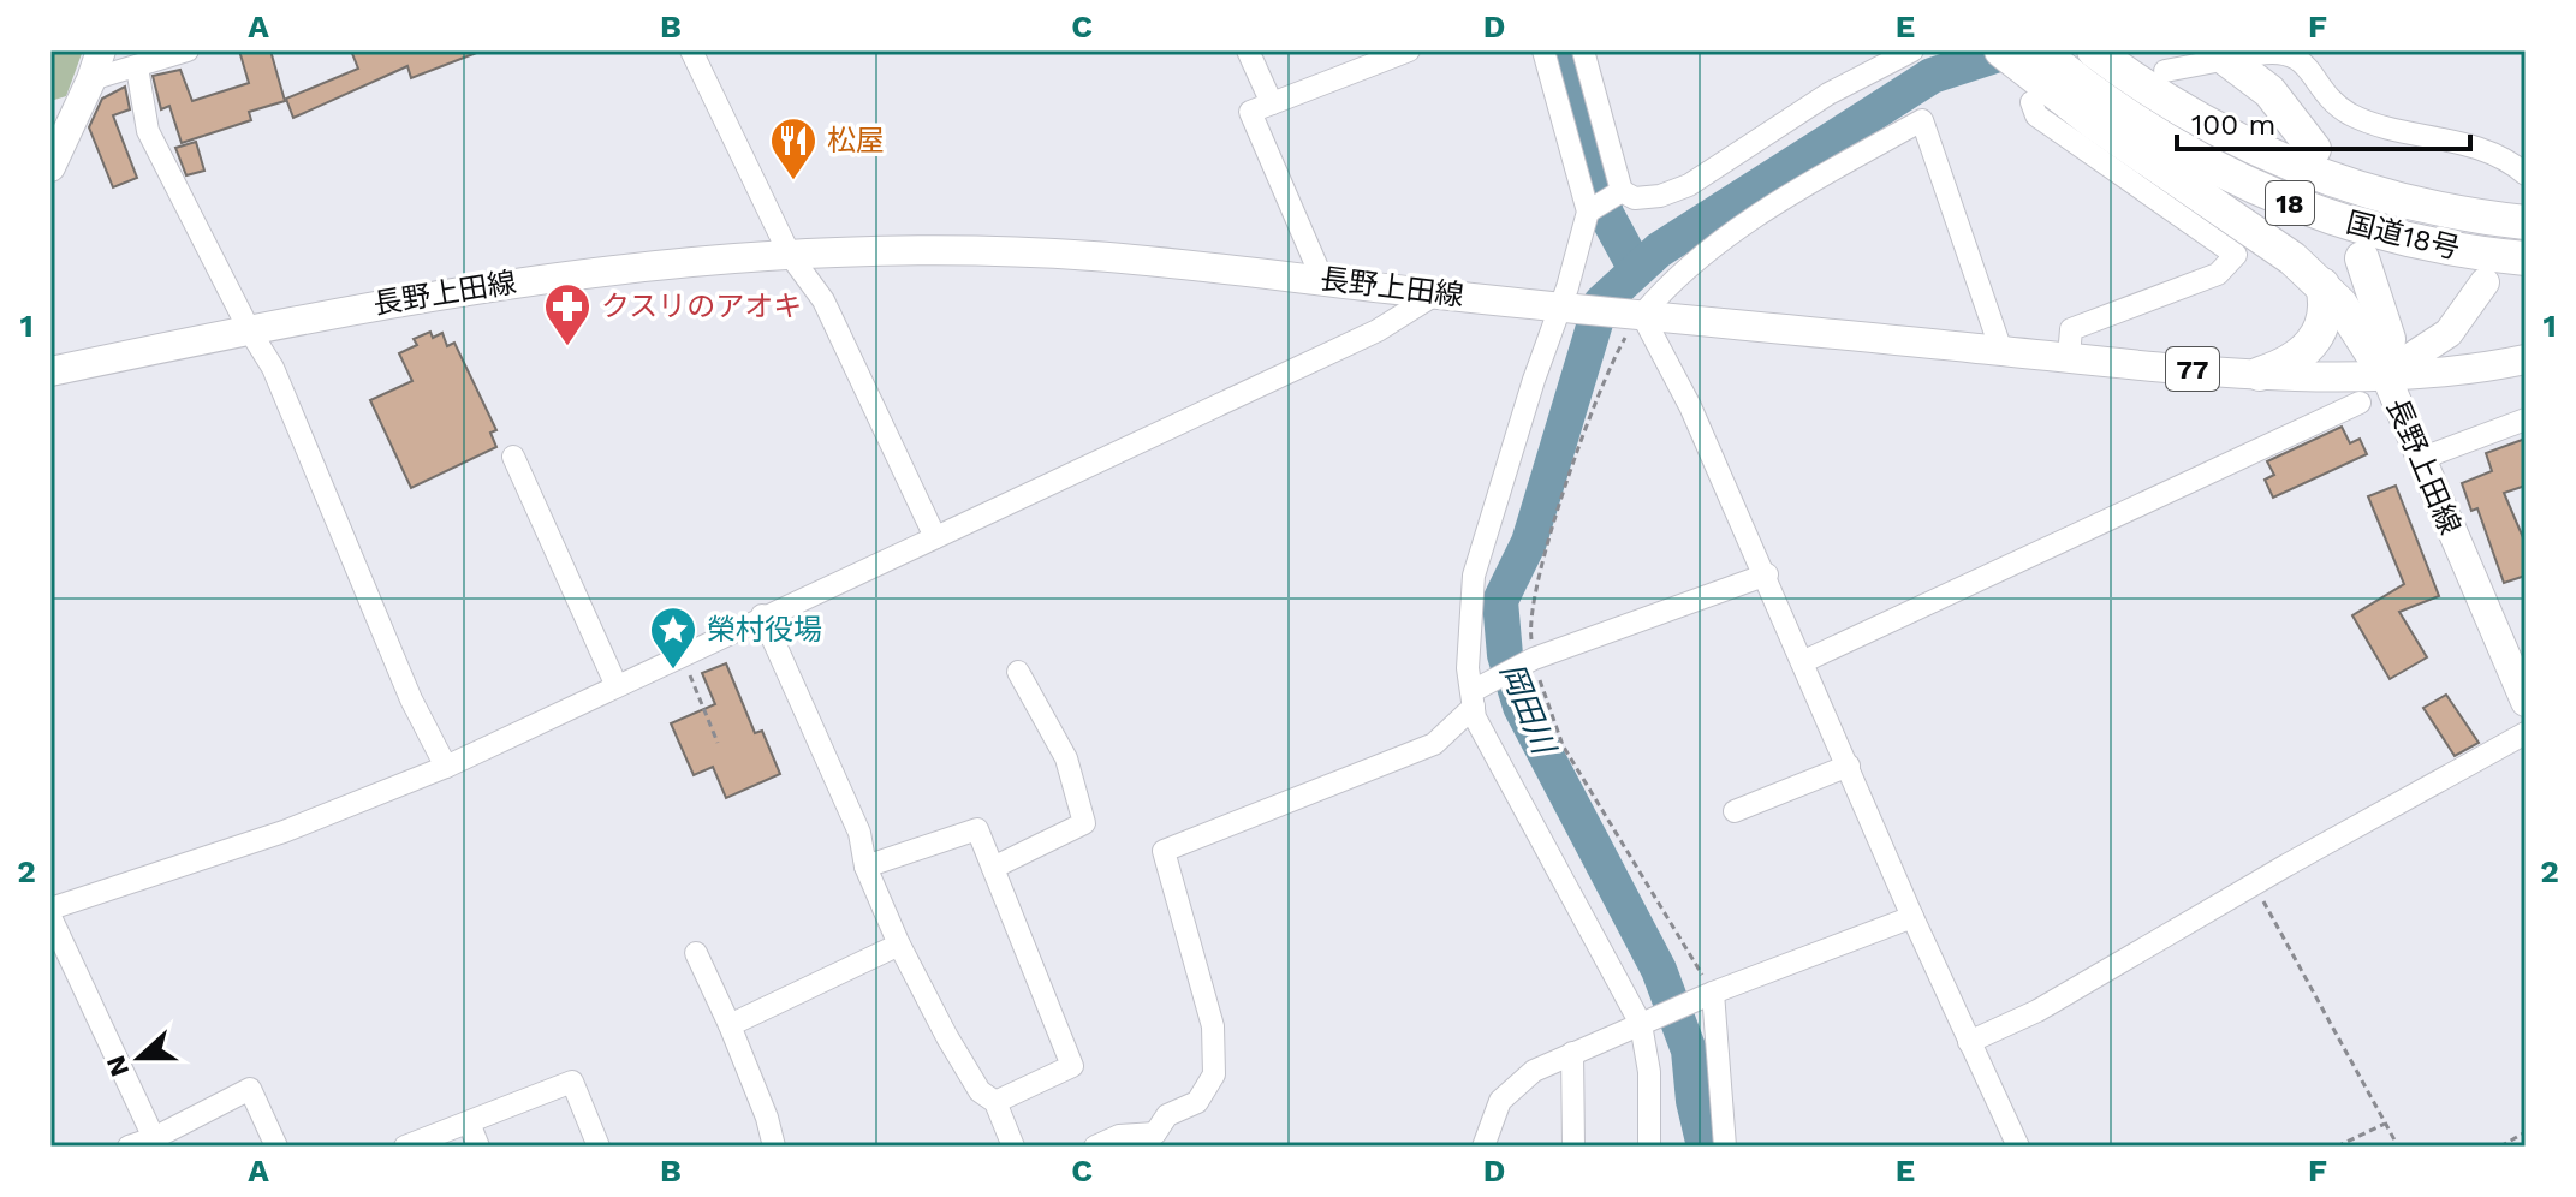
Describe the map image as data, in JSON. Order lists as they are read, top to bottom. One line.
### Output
{"streets":{"highway":["18","国道18号"],"main road":["長野上田線","77"]},"crossings":[["長野上田線","77"]],"water":["岡田川"],"places":{"restaurant":["松屋"],"pharmacy":["クスリのアオキ"],"place":["榮村役場"]},"scale_bar":"100 m","north":"left","grid":{"columns":["A","B","C","D","E","F"],"rows":["1","2"]}}
